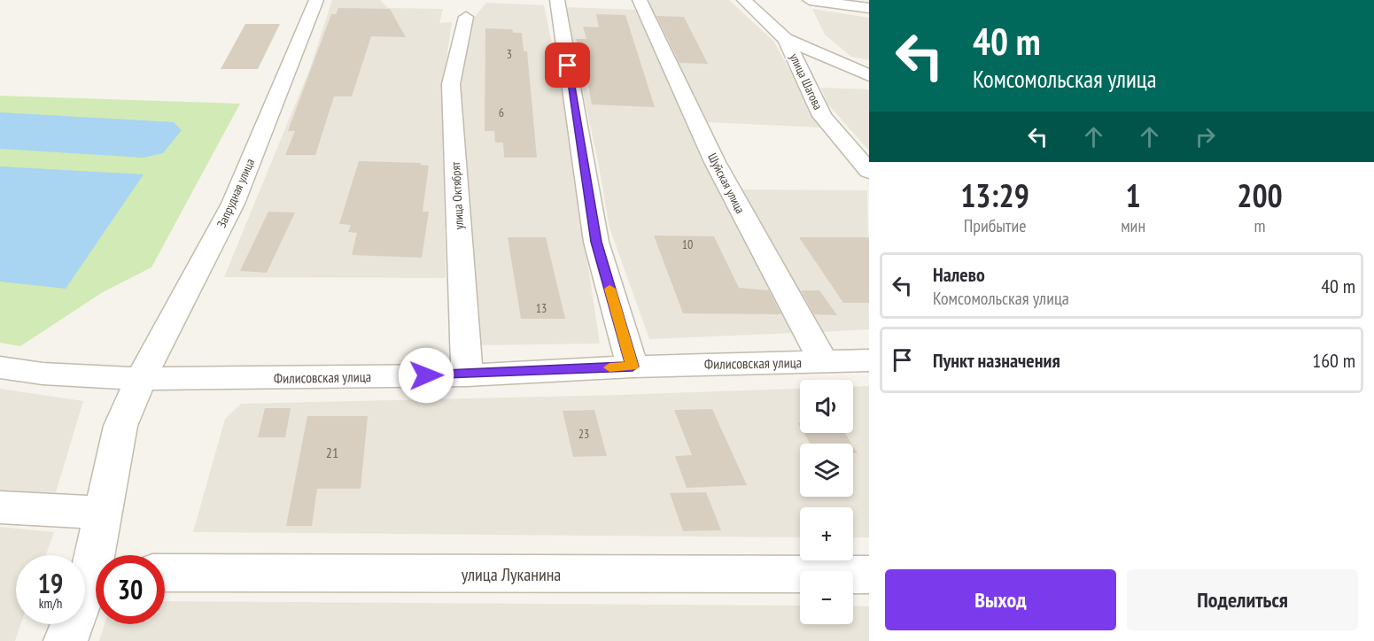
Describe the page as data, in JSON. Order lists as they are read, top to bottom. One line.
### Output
{"streets":{"street":["улица Шагова","Шуйская улица","Запрудная улица","улица Октябрят","Филисовская улица","улица Луканина"]},"crossings":[["Шуйская улица","Филисовская улица"],["Запрудная улица","Филисовская улица"],["улица Октябрят","Филисовская улица"]],"house_numbers":["3","6","10","13","23","21"],"page":{"turn":["40 m","Комсомольская улица"],"eta":["13:29","Прибытие","1","мин","200","m"],"list":[{"name":"Налево","note":"Комсомольская улица","value":"40 m"},{"name":"Пункт назначения","value":"160 m"}],"map_buttons":["+","−"],"speed":"19 km/h","limit":"30","buttons":["Выход","Поделиться"]}}
